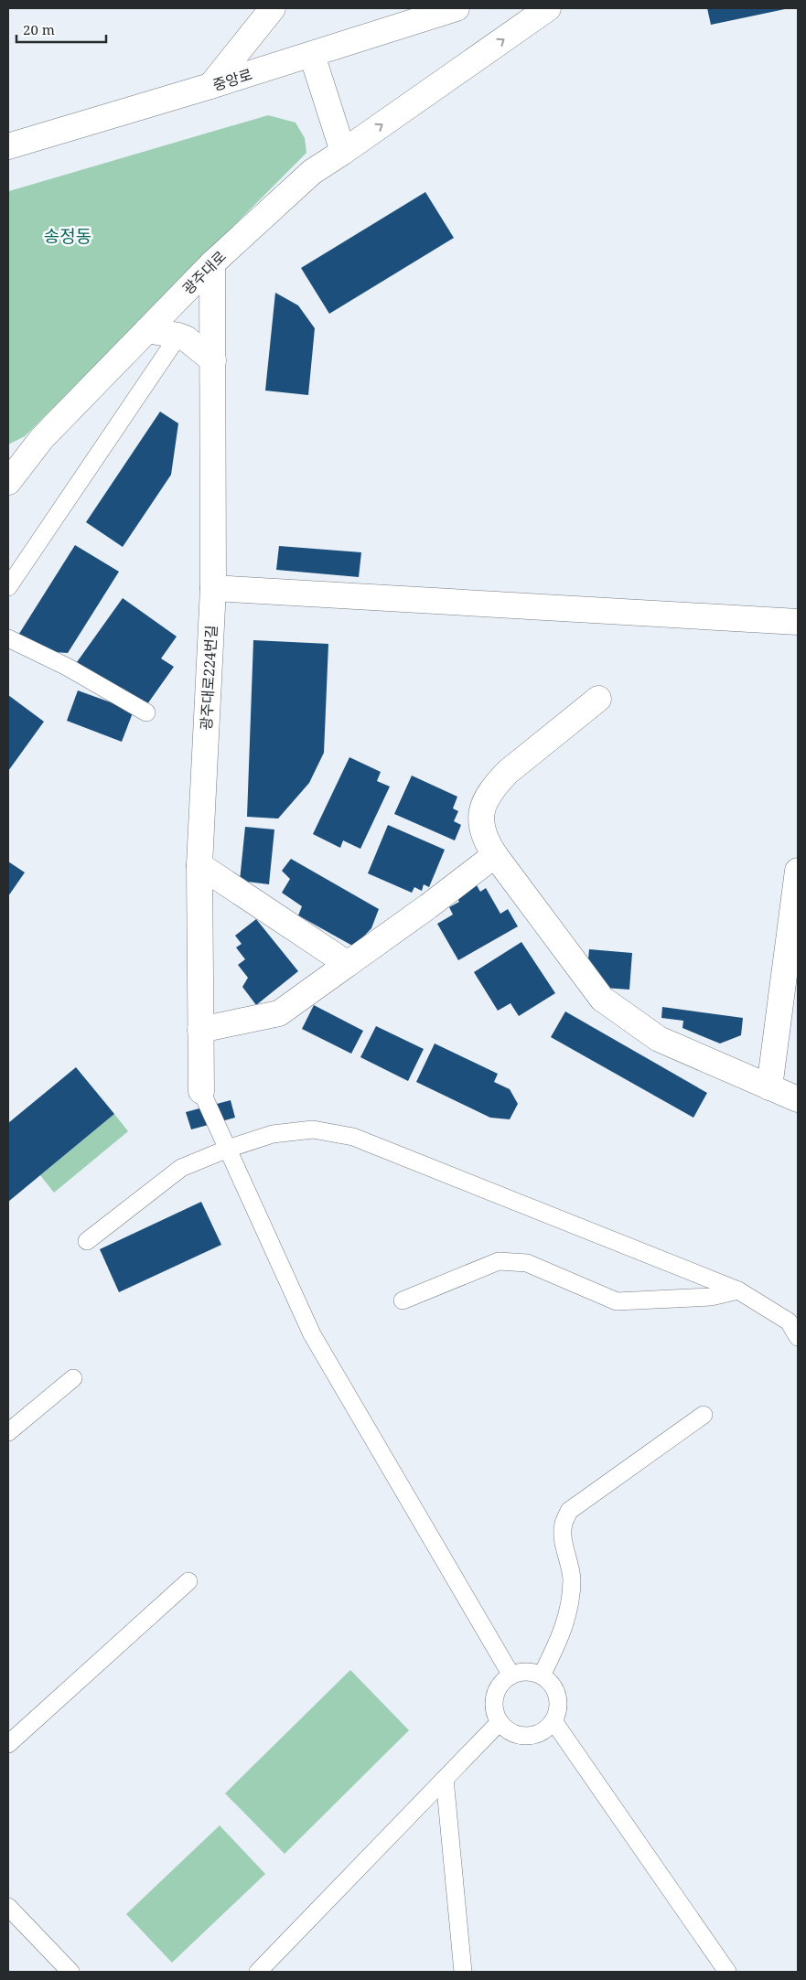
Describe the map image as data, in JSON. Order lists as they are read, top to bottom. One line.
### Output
{"streets":{"street":["중앙로","광주대로","광주대로224번길"]},"crossings":[["광주대로","광주대로224번길"]],"districts":["송정동"],"scale_bar":"20 m"}
